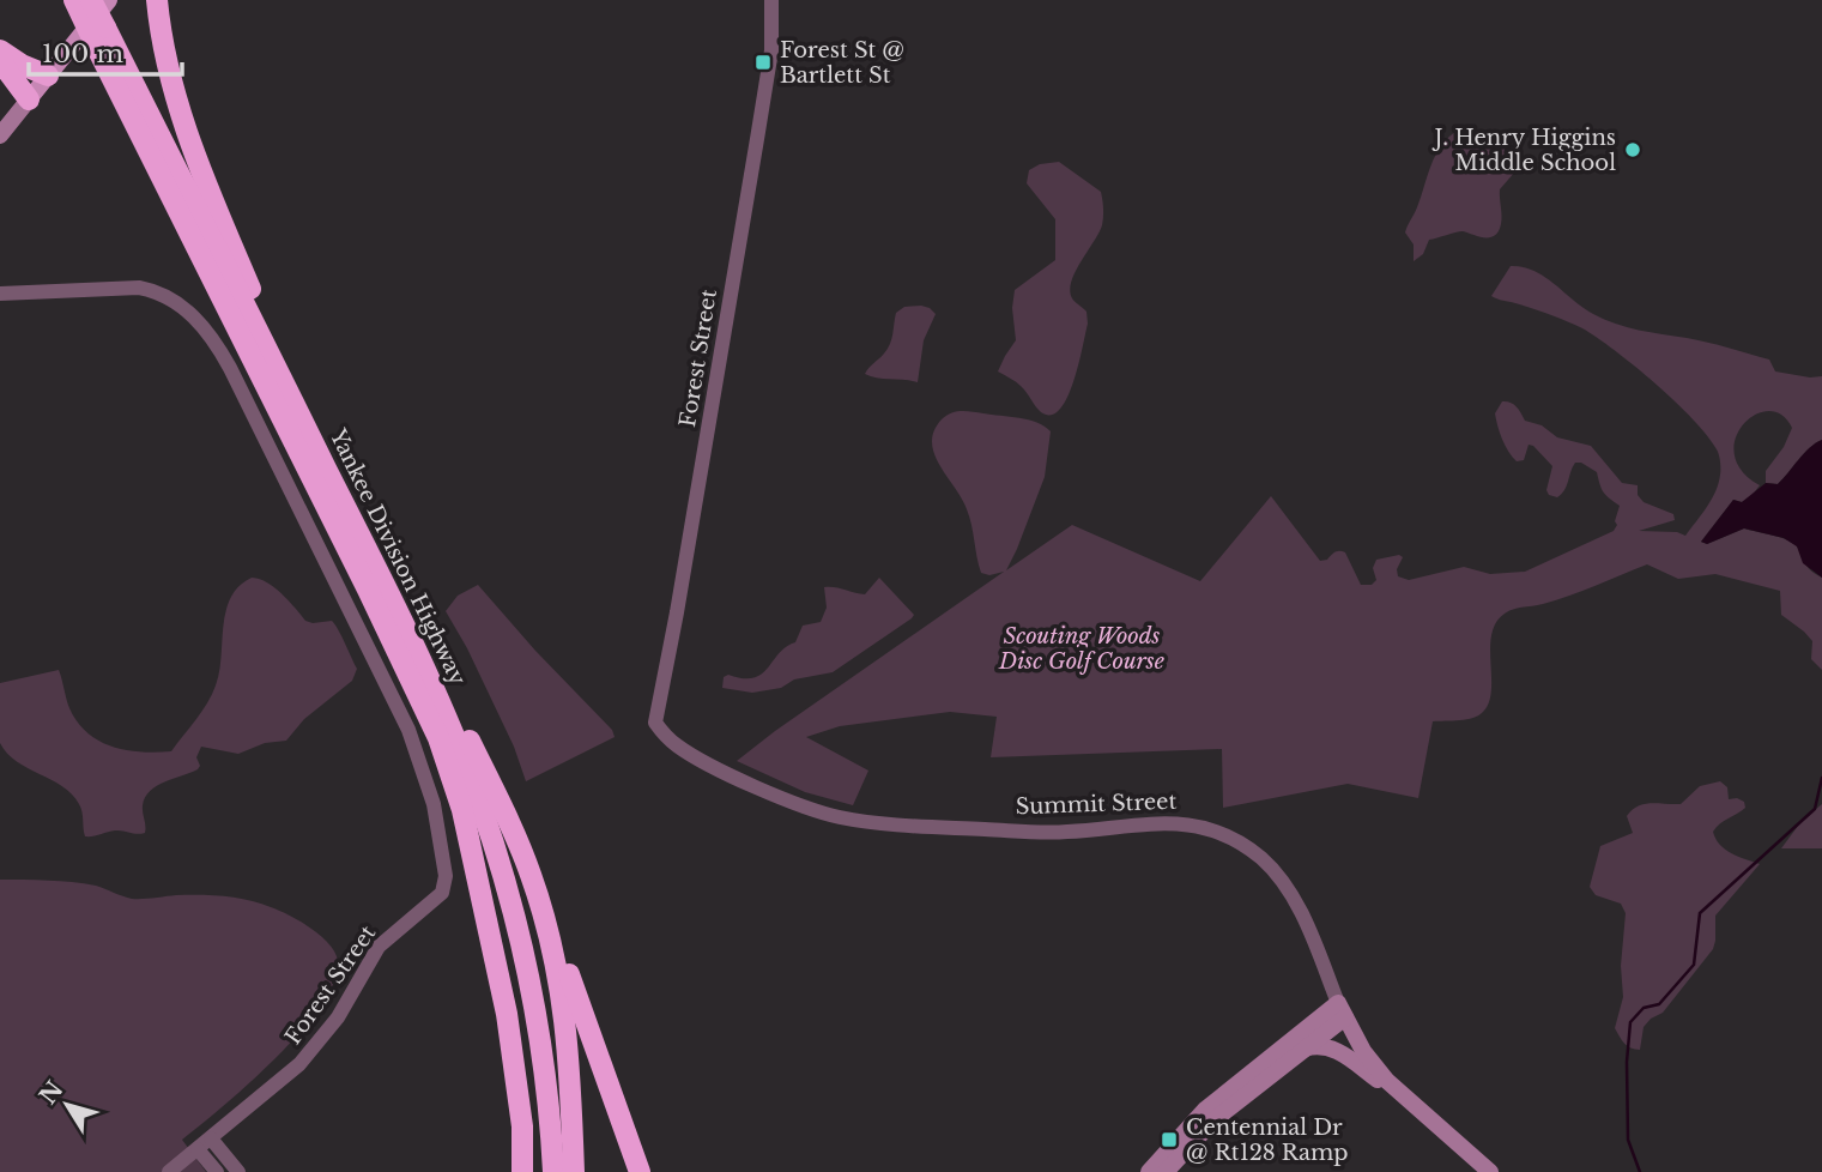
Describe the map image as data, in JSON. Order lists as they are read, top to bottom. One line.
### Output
{"streets":{"highway":["Yankee Division Highway"],"main road":["Summit Street"],"street":["Forest Street"]},"crossings":[["Forest Street","Summit Street"]],"parks":["Scouting Woods Disc Golf Course"],"places":{"transit":["Forest St @ Bartlett St","Centennial Dr @ Rt128 Ramp"],"other":["J. Henry Higgins Middle School"]},"scale_bar":"100 m","north":"top left"}
